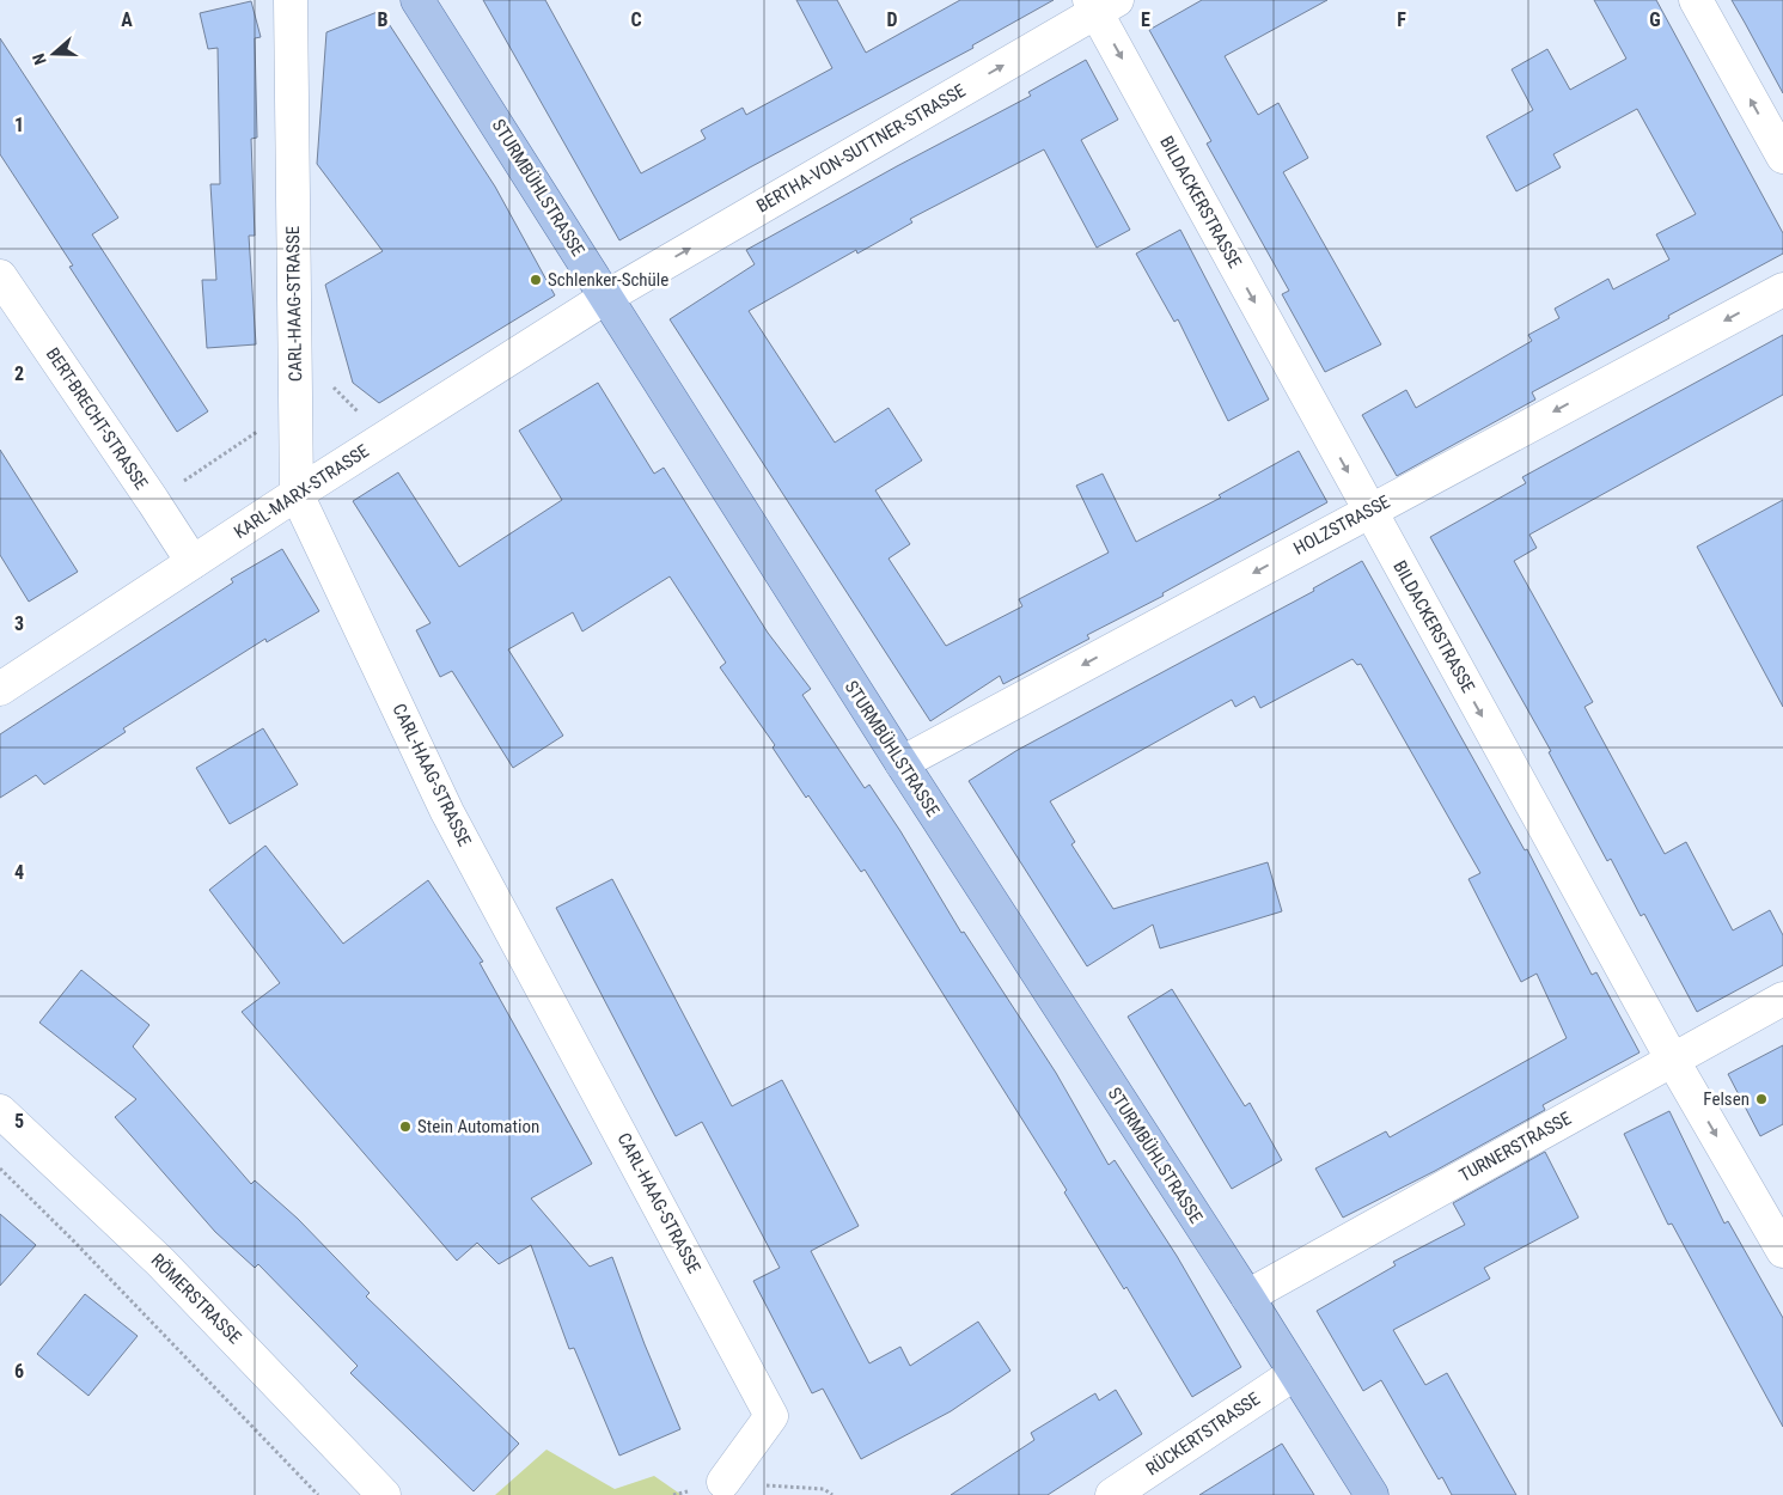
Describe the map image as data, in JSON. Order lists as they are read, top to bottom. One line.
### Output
{"streets":{"main road":["STURMBÜHLSTRASSE"],"street":["BERTHA-VON-SUTTNER-STRASSE","BILDACKERSTRASSE","CARL-HAAG-STRASSE","BERT-BRECHT-STRASSE","KARL-MARX-STRASSE","HOLZSTRASSE","TURNERSTRASSE","RÖMERSTRASSE","RÜCKERTSTRASSE"]},"crossings":[["BERTHA-VON-SUTTNER-STRASSE","STURMBÜHLSTRASSE"],["BERTHA-VON-SUTTNER-STRASSE","BILDACKERSTRASSE"],["BERTHA-VON-SUTTNER-STRASSE","KARL-MARX-STRASSE"],["STURMBÜHLSTRASSE","KARL-MARX-STRASSE"],["STURMBÜHLSTRASSE","HOLZSTRASSE"],["STURMBÜHLSTRASSE","TURNERSTRASSE"],["STURMBÜHLSTRASSE","RÜCKERTSTRASSE"],["BILDACKERSTRASSE","HOLZSTRASSE"],["BILDACKERSTRASSE","TURNERSTRASSE"],["CARL-HAAG-STRASSE","KARL-MARX-STRASSE"],["BERT-BRECHT-STRASSE","KARL-MARX-STRASSE"]],"one_way":["BERTHA-VON-SUTTNER-STRASSE","BILDACKERSTRASSE","HOLZSTRASSE"],"places":["Schlenker-Schüle","Felsen","Stein Automation"],"north":"left","grid":{"columns":["A","B","C","D","E","F","G"],"rows":["1","2","3","4","5","6"]}}
